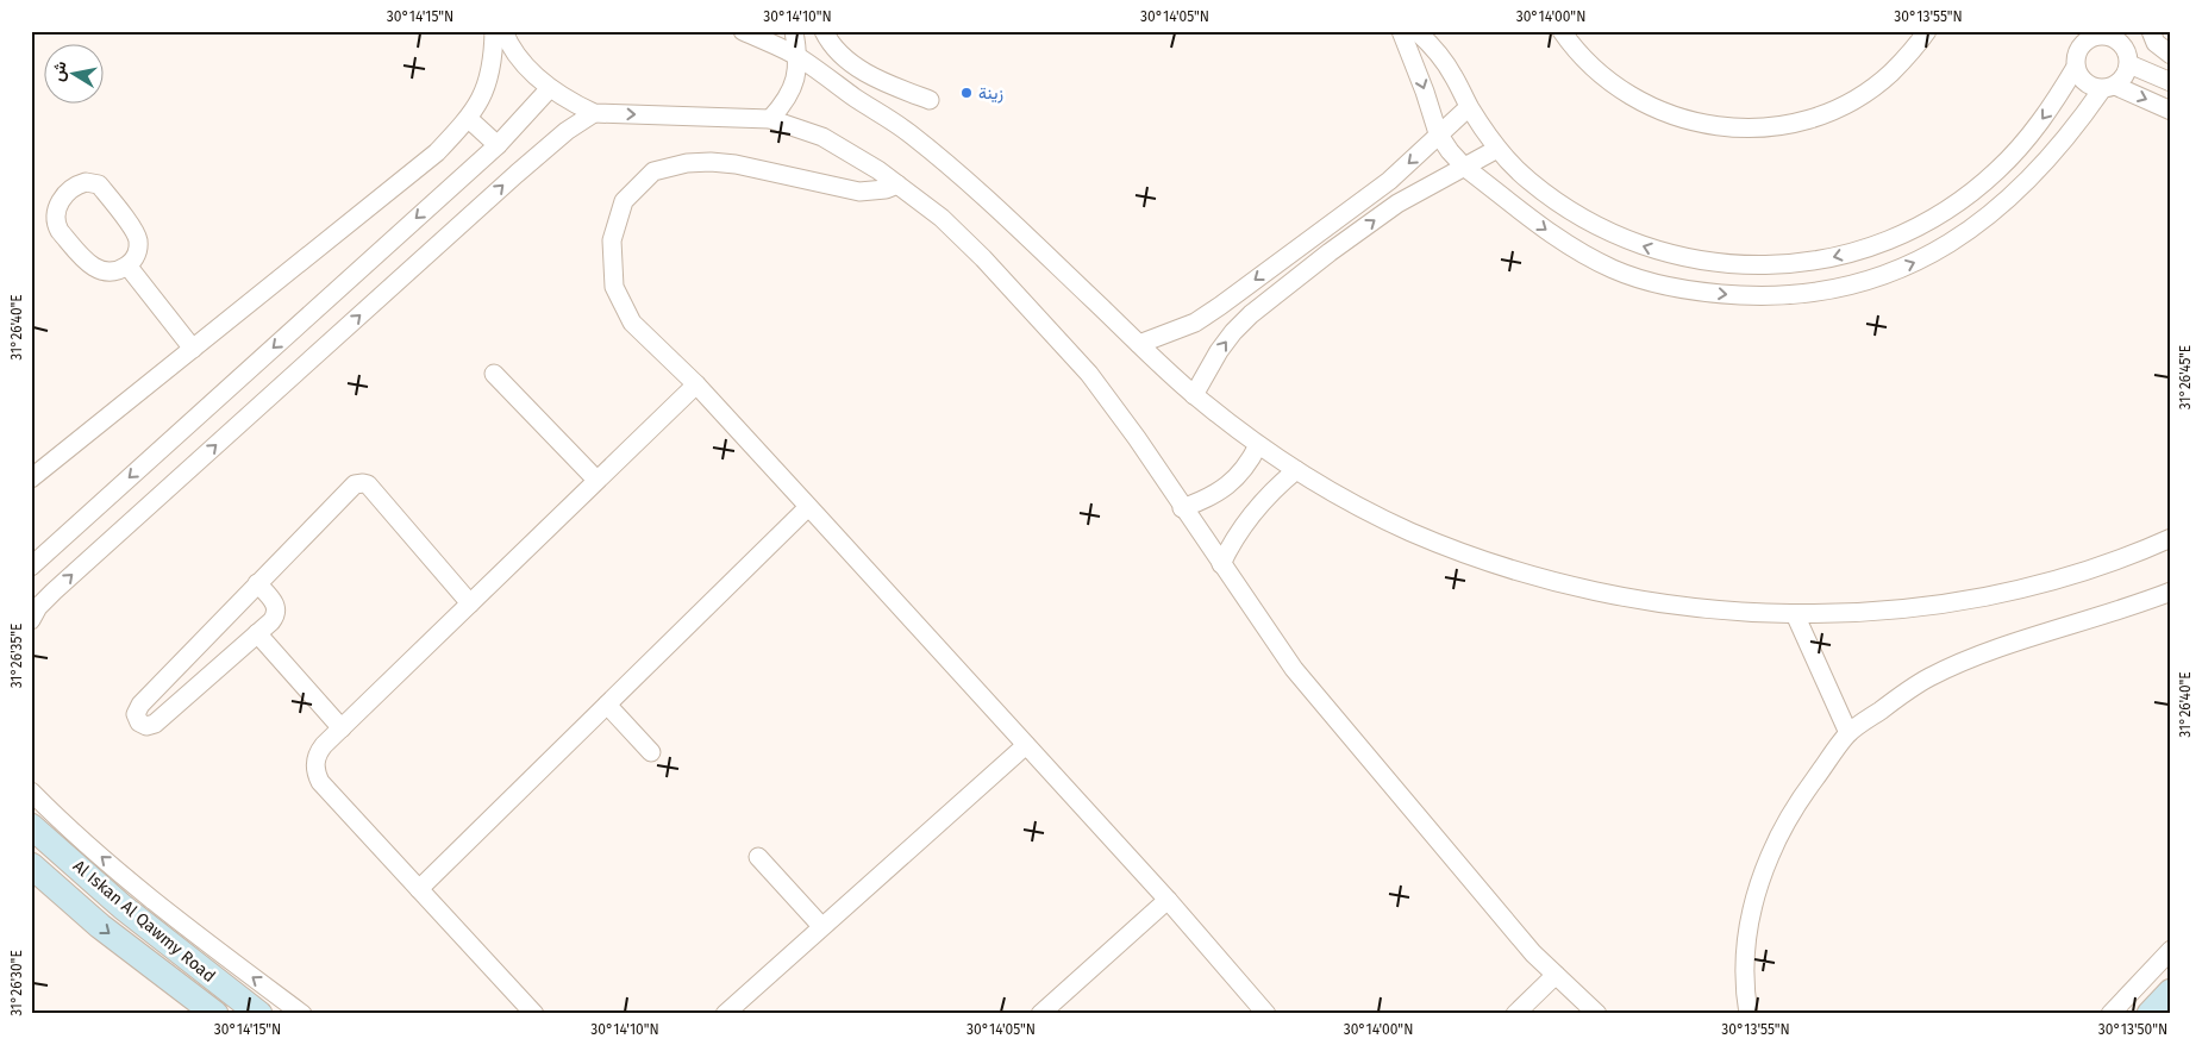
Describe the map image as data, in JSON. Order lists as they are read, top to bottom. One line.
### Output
{"streets":{"main road":["Al Iskan Al Qawmy Road"]},"places":["زينة"],"north":"left","coordinates":["30°14'15\"N","30°14'10\"N","30°14'05\"N","30°14'00\"N","30°13'55\"N","31°26'40\"E","31°26'45\"E","31°26'35\"E","31°26'30\"E","30°13'50\"N"]}
